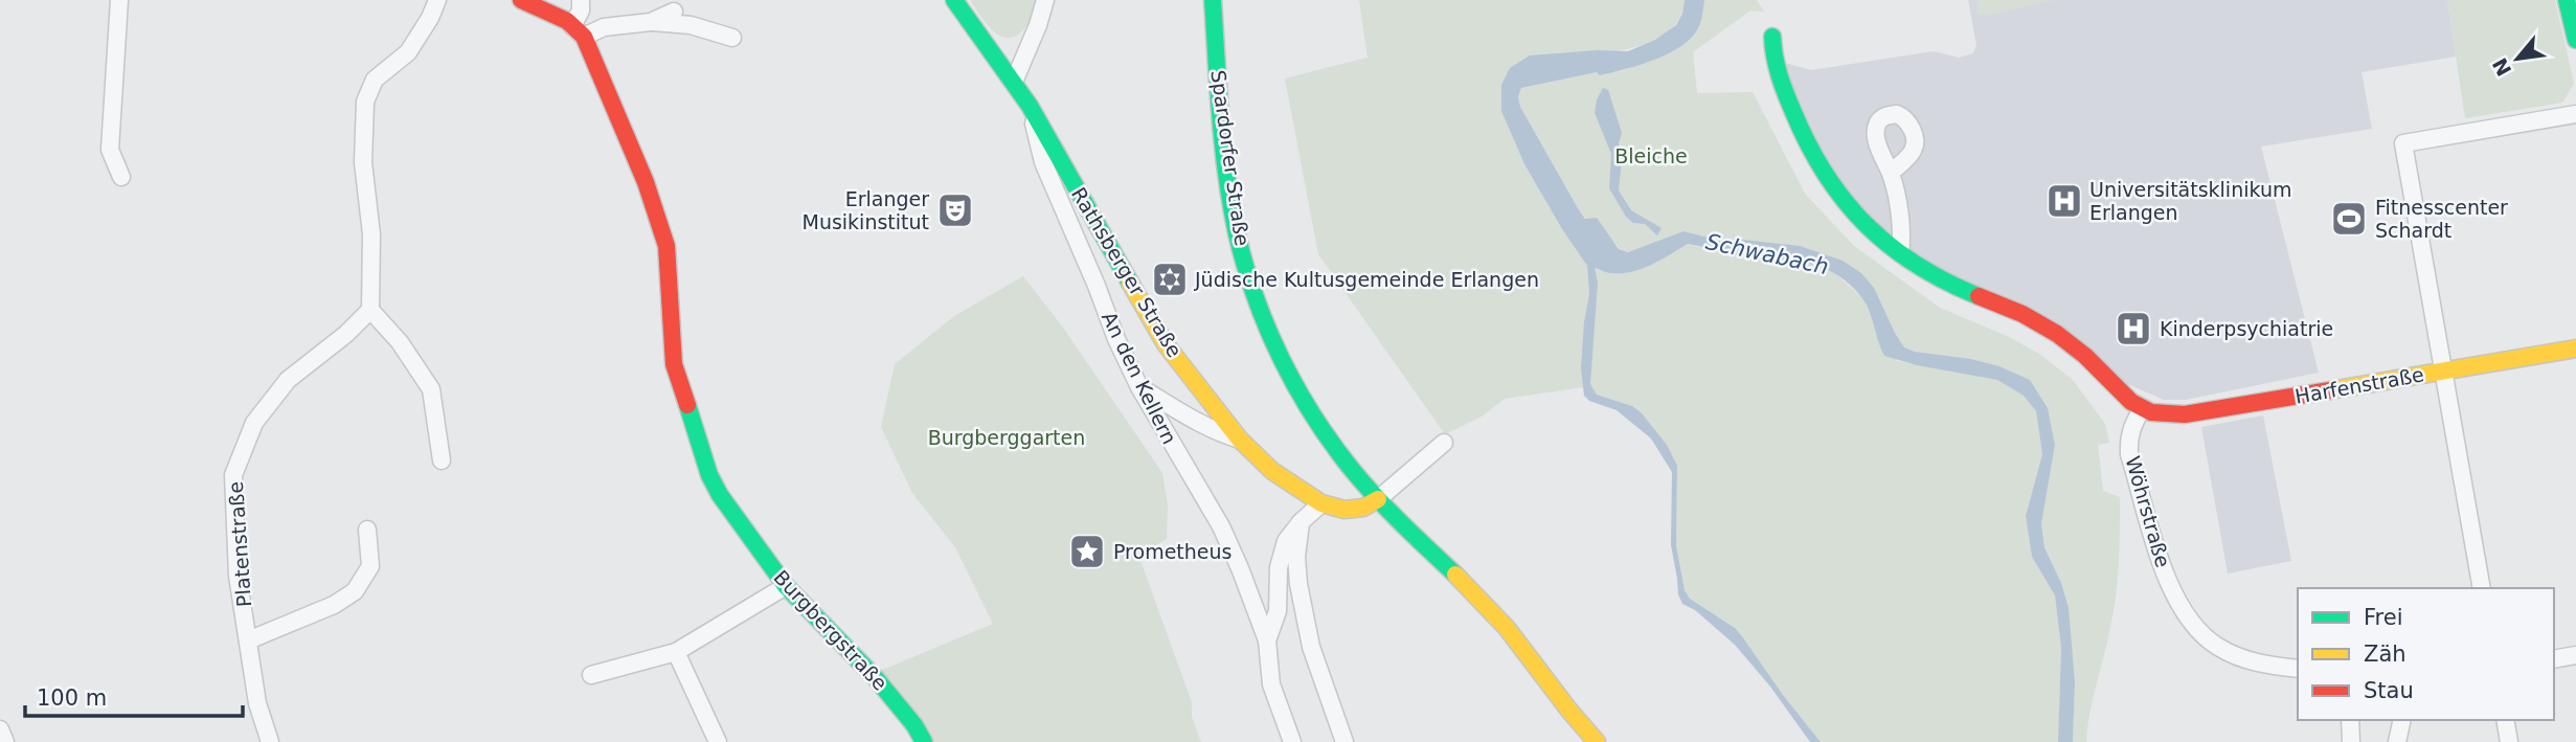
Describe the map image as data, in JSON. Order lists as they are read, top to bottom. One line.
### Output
{"streets":{"street":["Spardorfer Straße","Rathsberger Straße","An den Kellern","Harfenstraße","Wöhrstraße","Platenstraße","Burgbergstraße"]},"crossings":[["Spardorfer Straße","Rathsberger Straße"],["Rathsberger Straße","An den Kellern"],["Harfenstraße","Wöhrstraße"]],"water":["Schwabach"],"parks":["Bleiche","Burgberggarten"],"places":{"hospital":["Universitätsklinikum Erlangen","Kinderpsychiatrie"],"theatre":["Erlanger Musikinstitut"],"sports":["Fitnesscenter Schardt"],"synagogue":["Jüdische Kultusgemeinde Erlangen"],"place":["Prometheus"]},"legend":["Frei","Zäh","Stau"],"scale_bar":"100 m","north":"bottom left"}
